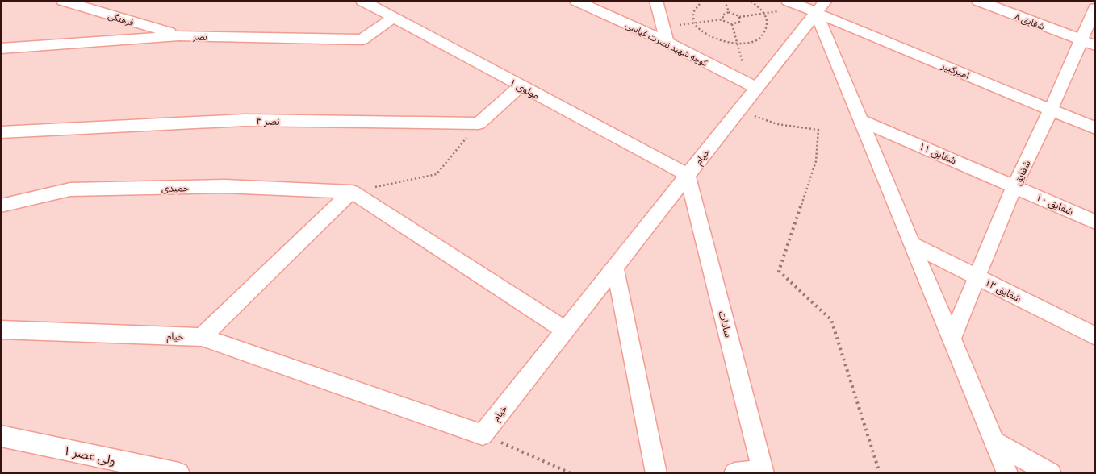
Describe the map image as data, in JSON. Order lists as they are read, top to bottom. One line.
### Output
{"streets":{"street":["فرهنگی","شقایق ۸","نصر","کوچه شهید نصرت قیاسی","امیرکبیر","مولوی ۱","نصر ۴","شقایق ۱۱","خیام","شقایق","حمیدی","شقایق ۱۰","شقایق ۱۲","سادات","ولی عصر ۱"]},"crossings":[["فرهنگی","نصر"],["شقایق ۸","شقایق"],["نصر","مولوی ۱"],["کوچه شهید نصرت قیاسی","خیام"],["امیرکبیر","خیام"],["امیرکبیر","شقایق"],["مولوی ۱","خیام"],["مولوی ۱","سادات"],["شقایق ۱۱","شقایق"],["شقایق ۱۱","شقایق ۱۰"],["خیام","سادات"],["شقایق","شقایق ۱۰"],["شقایق","شقایق ۱۲"]]}
